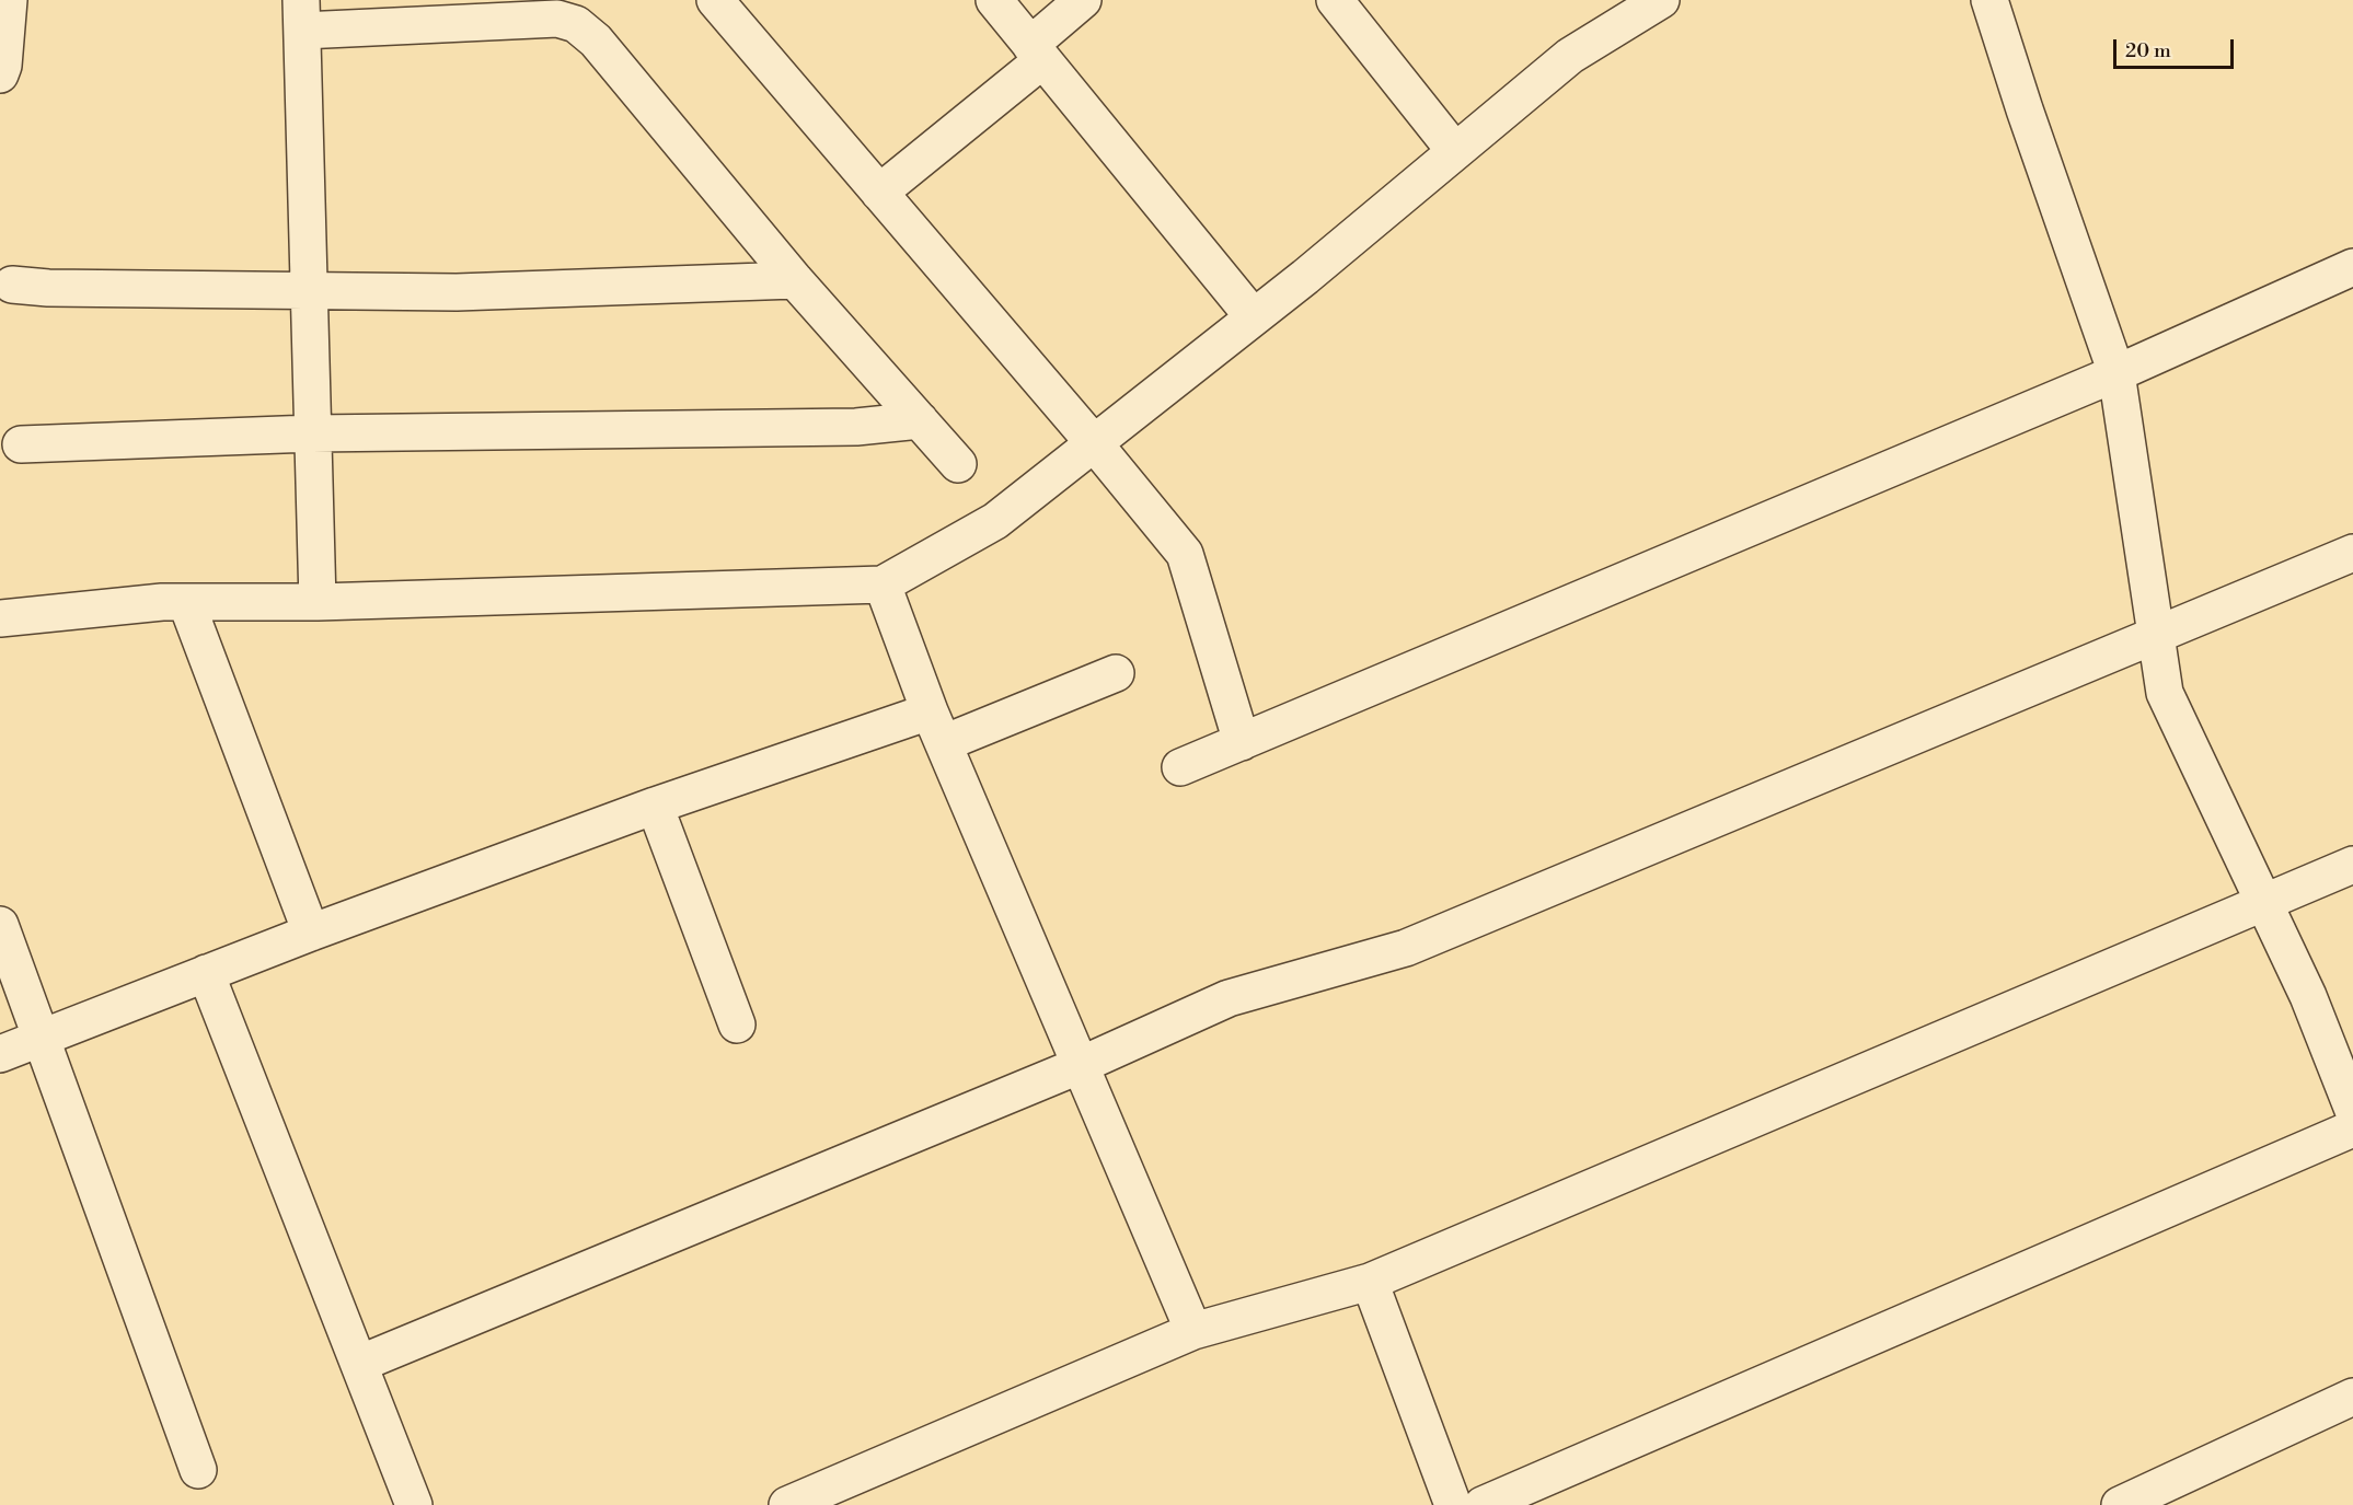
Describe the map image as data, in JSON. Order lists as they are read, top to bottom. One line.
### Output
{"scale_bar":"20 m"}
